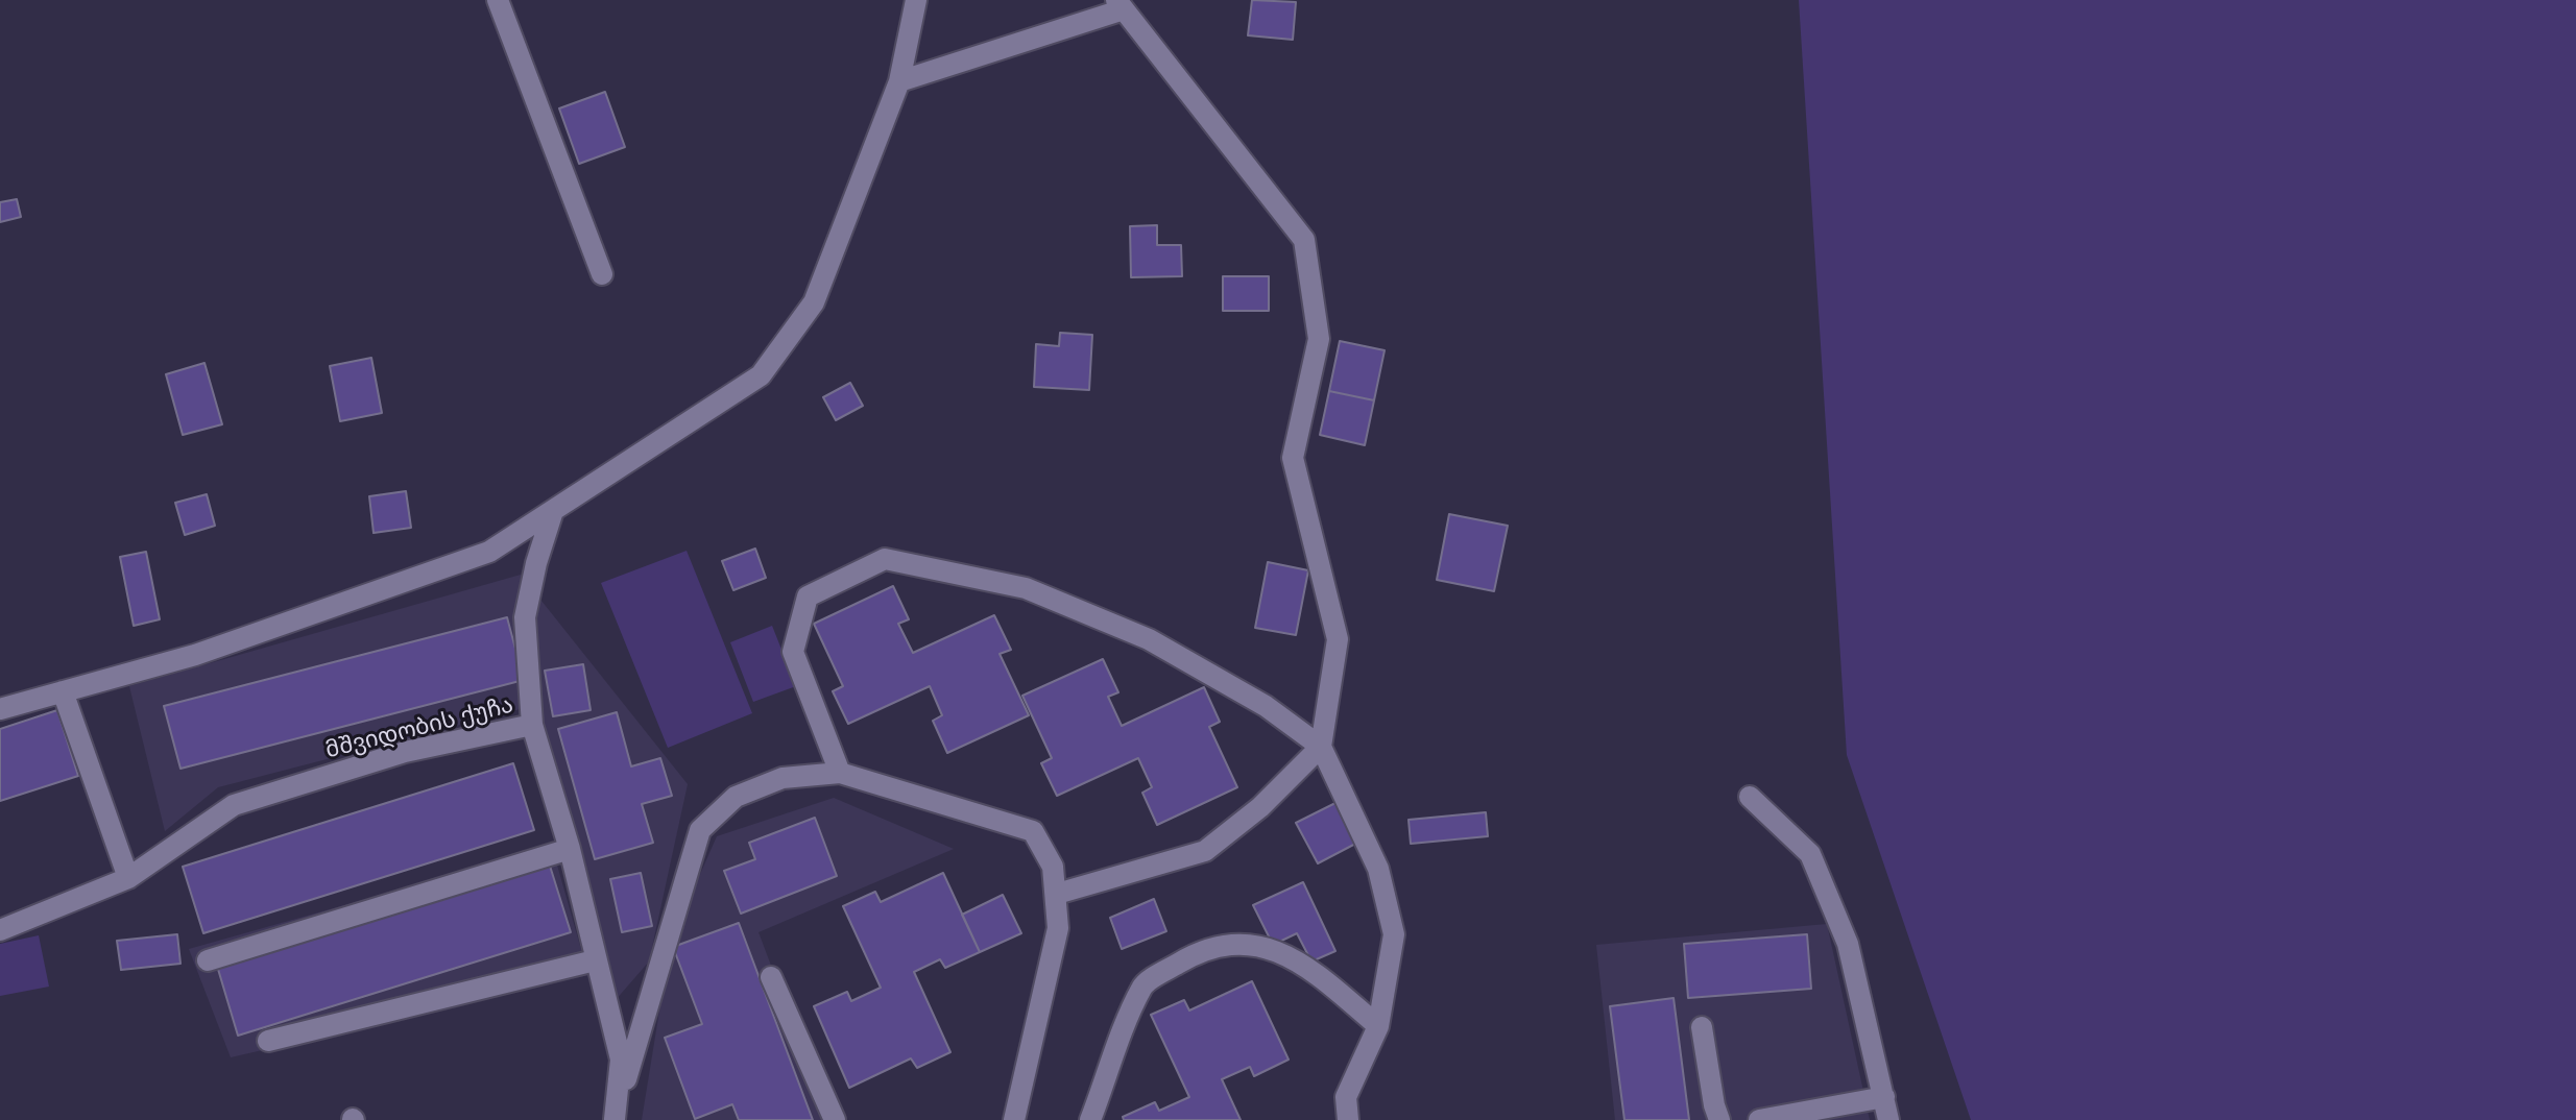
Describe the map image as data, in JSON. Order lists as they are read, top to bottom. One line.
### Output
{"streets":{"street":["მშვიდობის ქუჩა"]}}
